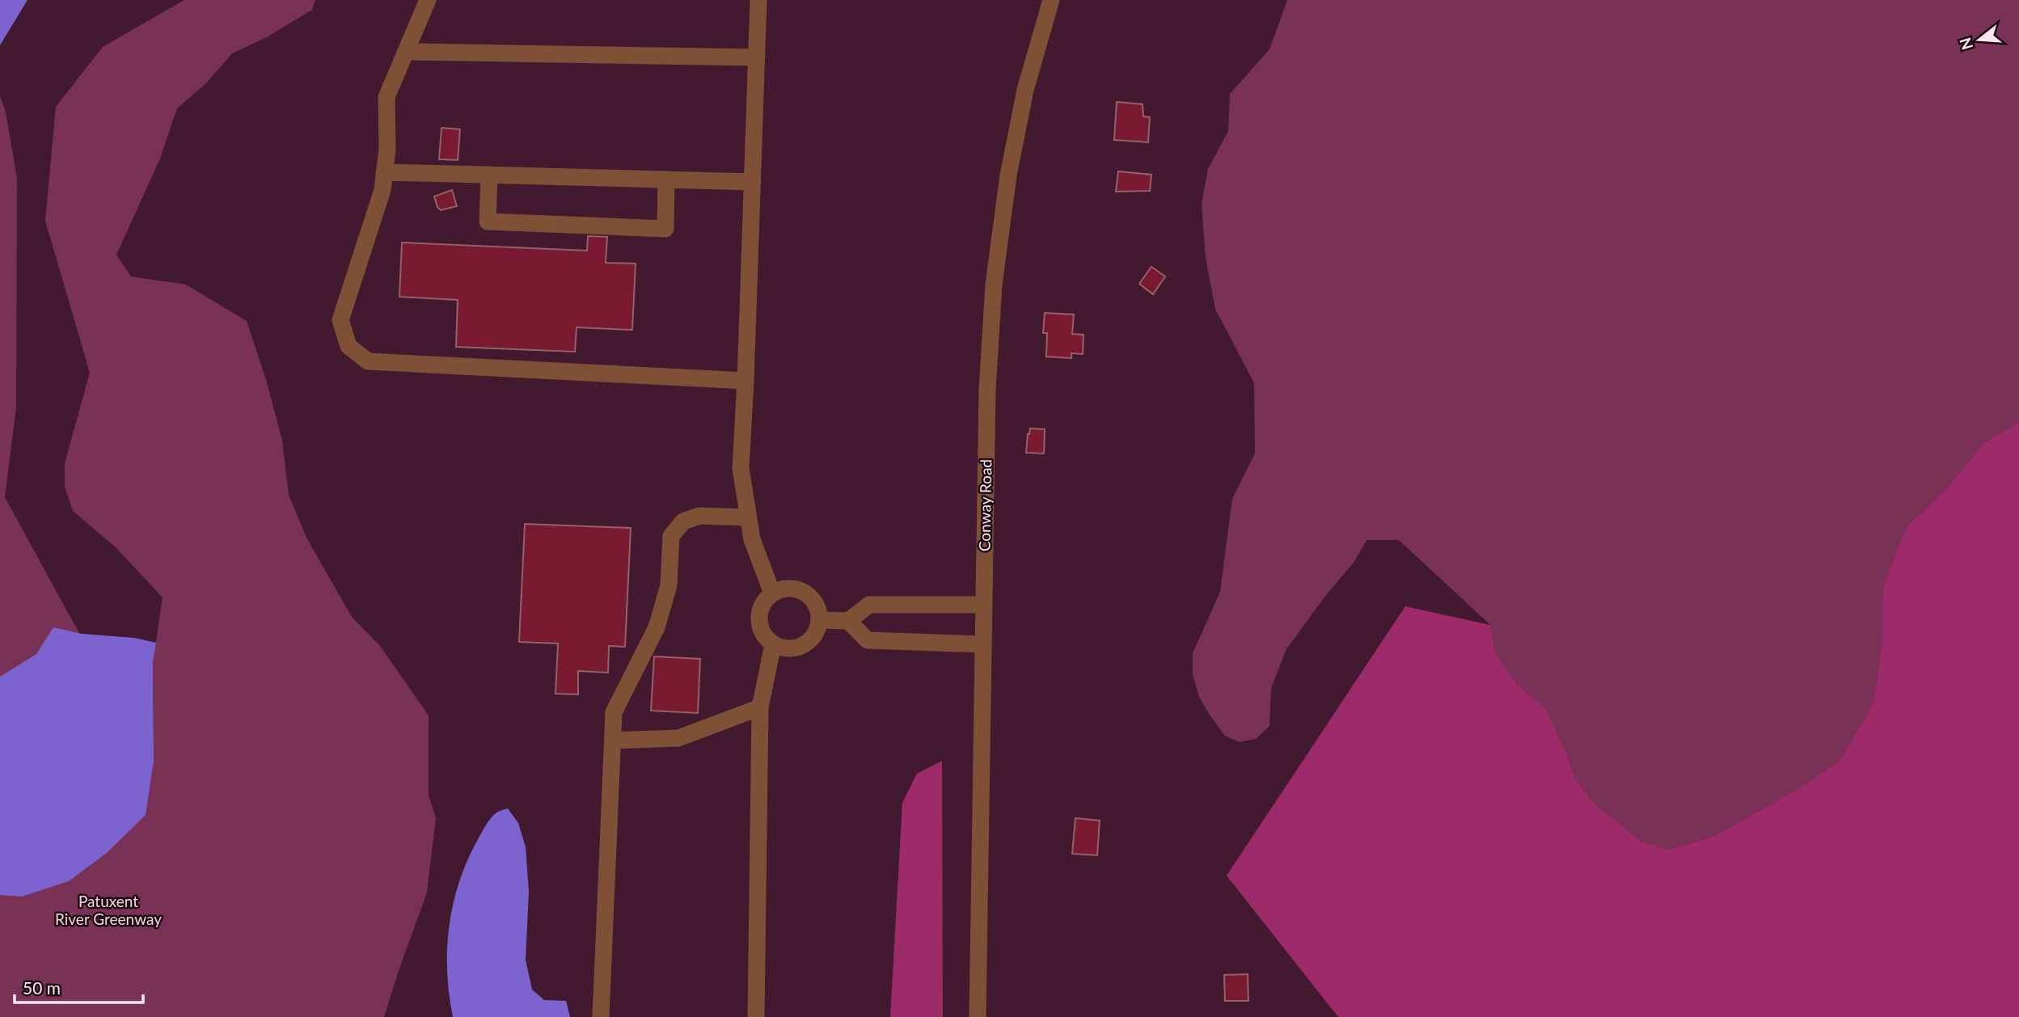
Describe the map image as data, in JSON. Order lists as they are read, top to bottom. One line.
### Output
{"streets":{"street":["Conway Road"]},"parks":["Patuxent River Greenway"],"scale_bar":"50 m","north":"left"}
